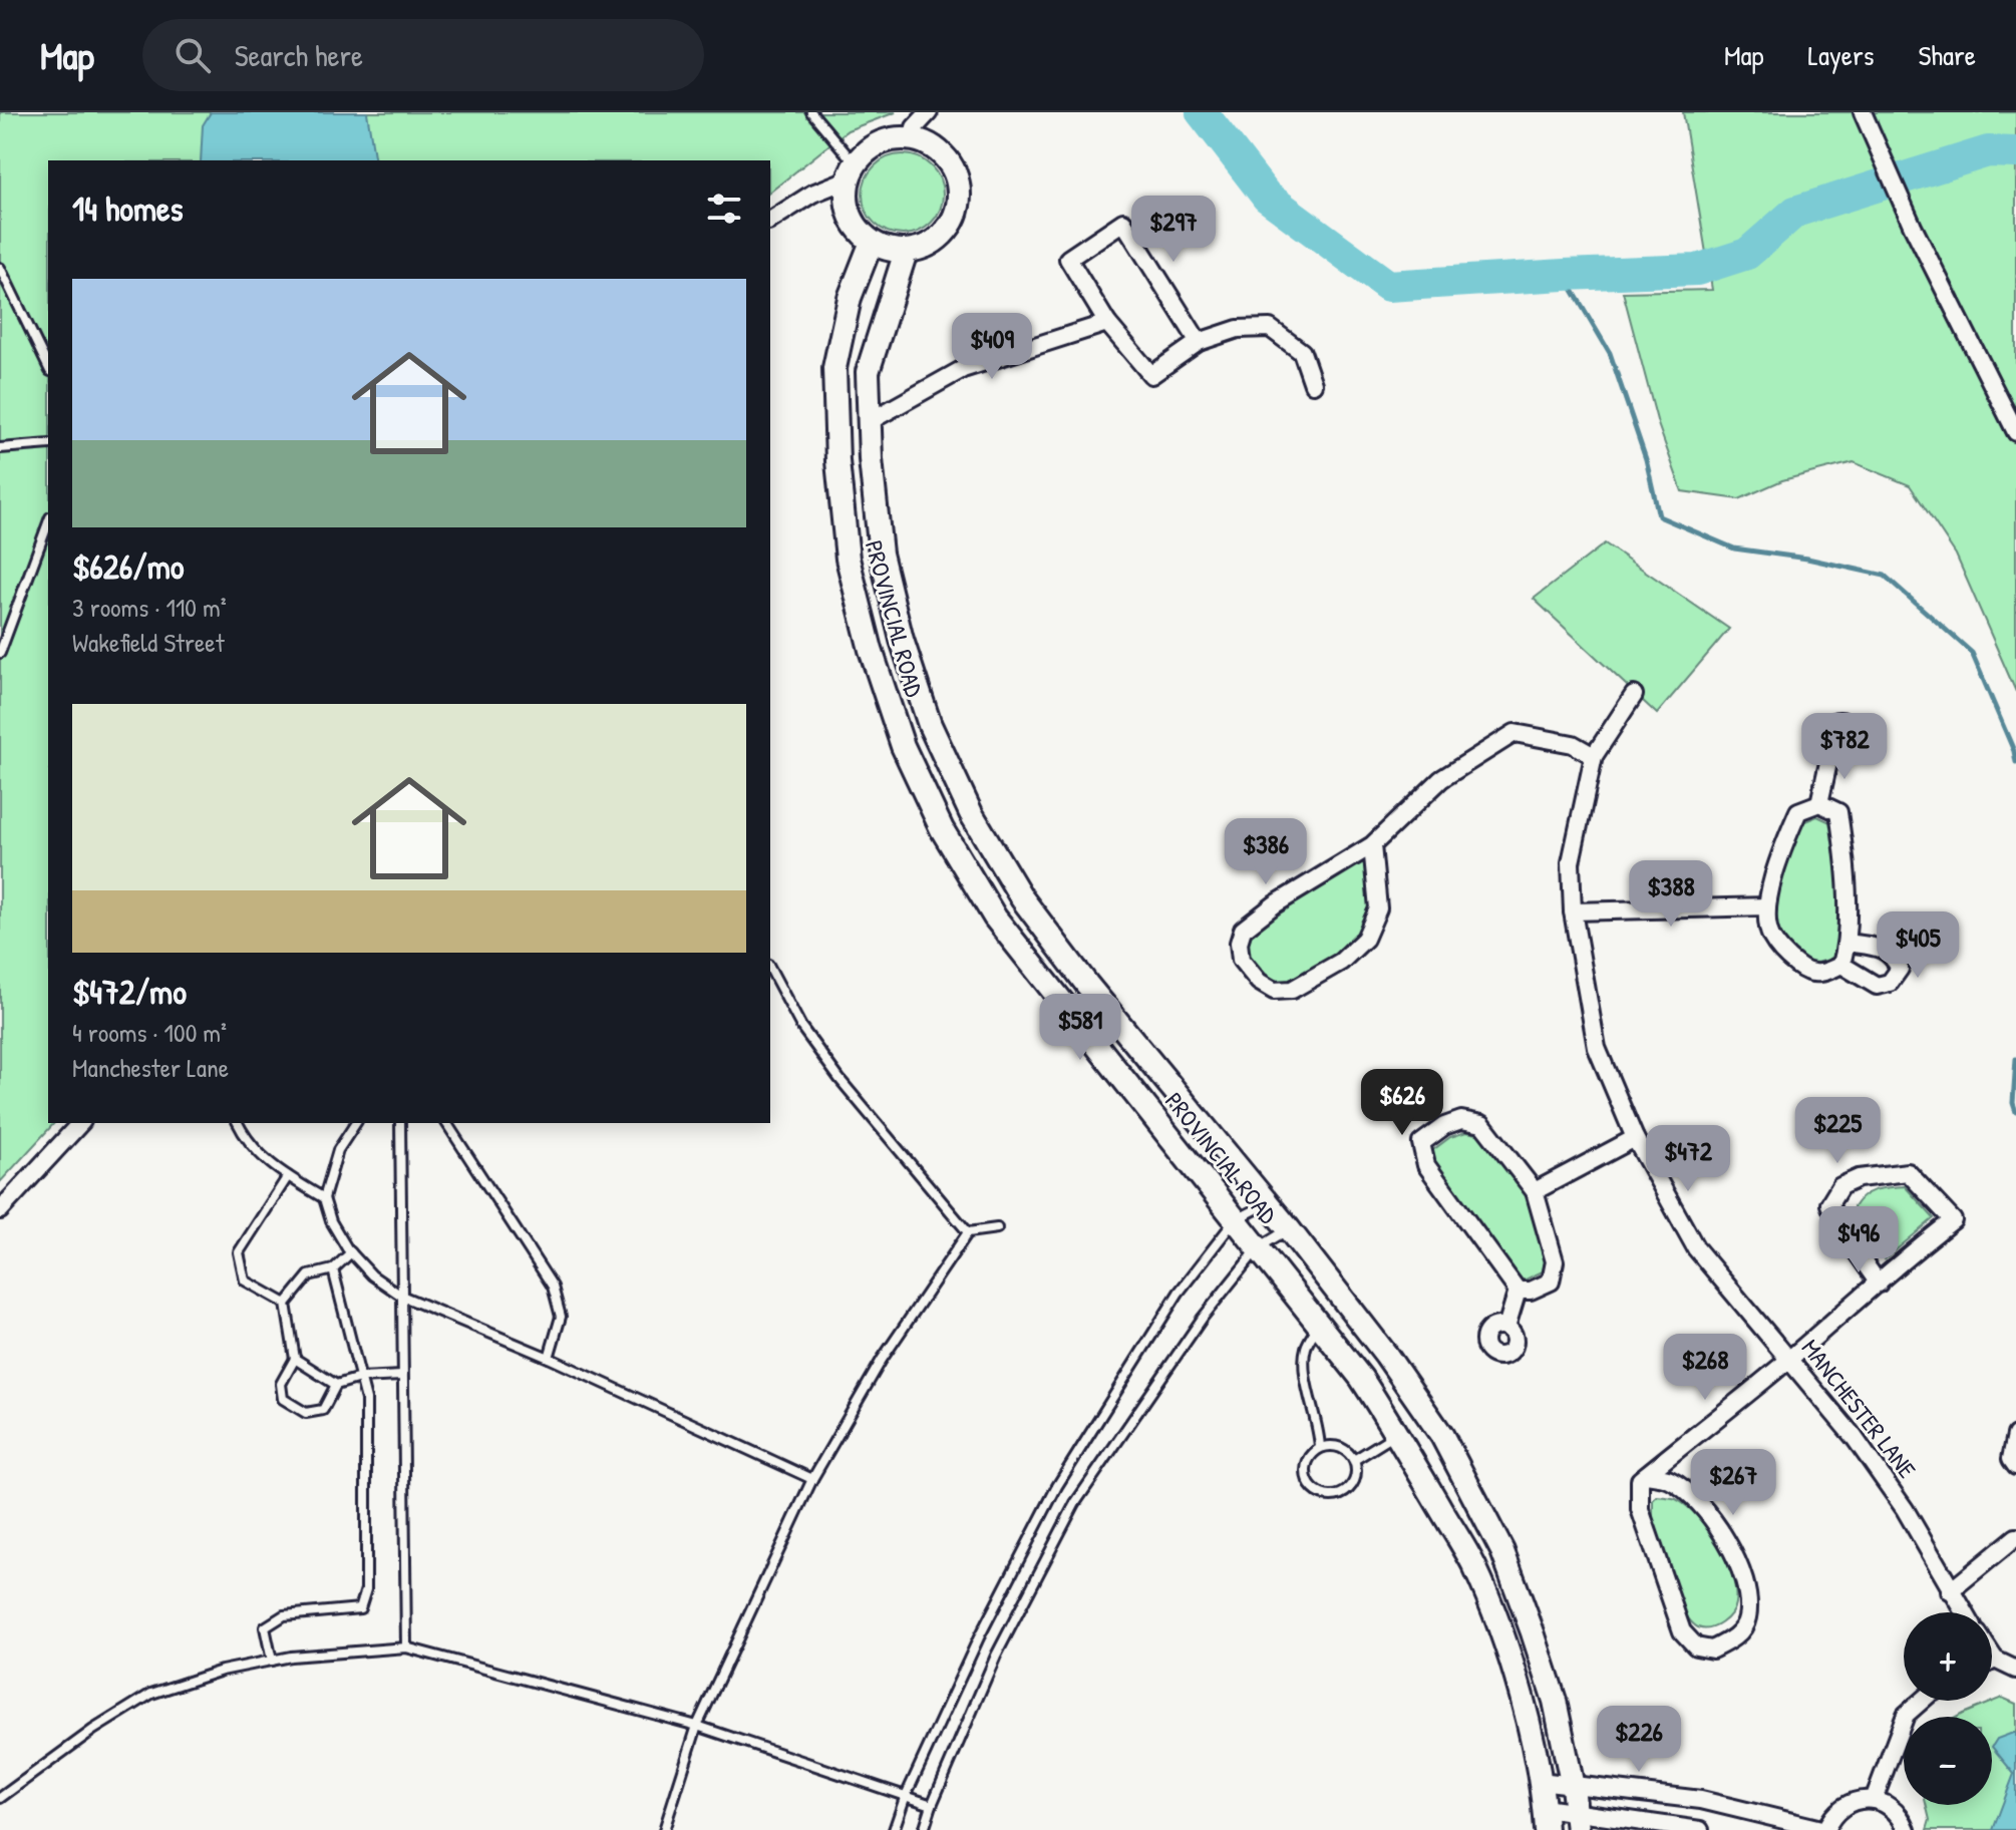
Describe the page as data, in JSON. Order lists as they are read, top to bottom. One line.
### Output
{"streets":{"street":["PROVINCIAL ROAD","MANCHESTER LANE"]},"page":{"header":"Map","search":"Search here","nav":["Map","Layers","Share"],"heading":"14 homes","price":["$297","$409","$782","$386","$388","$405","$581","$626","$225","$472","$496","$268","$267","$226"],"list":[{"name":"$626/mo","note":"3 rooms · 110 m² · Wakefield Street"},{"name":"$472/mo","note":"4 rooms · 100 m² · Manchester Lane"}],"map_buttons":["+","−"]}}
